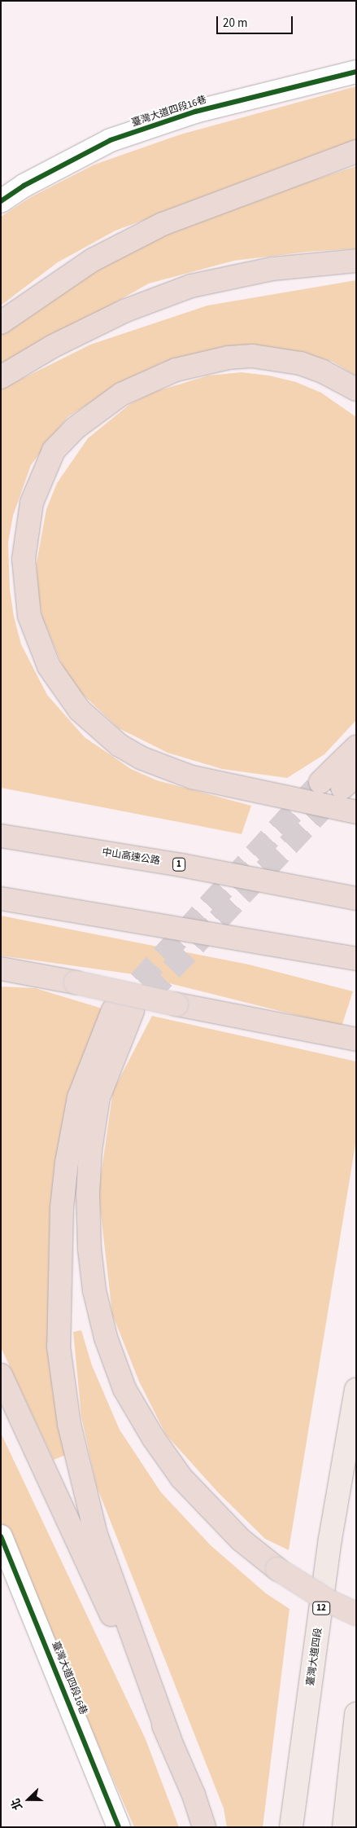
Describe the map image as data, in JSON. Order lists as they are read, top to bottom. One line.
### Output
{"streets":{"highway":["中山高速公路","1"],"main road":["12","臺灣大道四段"],"street":["臺灣大道四段16巷"]},"scale_bar":"20 m","north":"left"}
